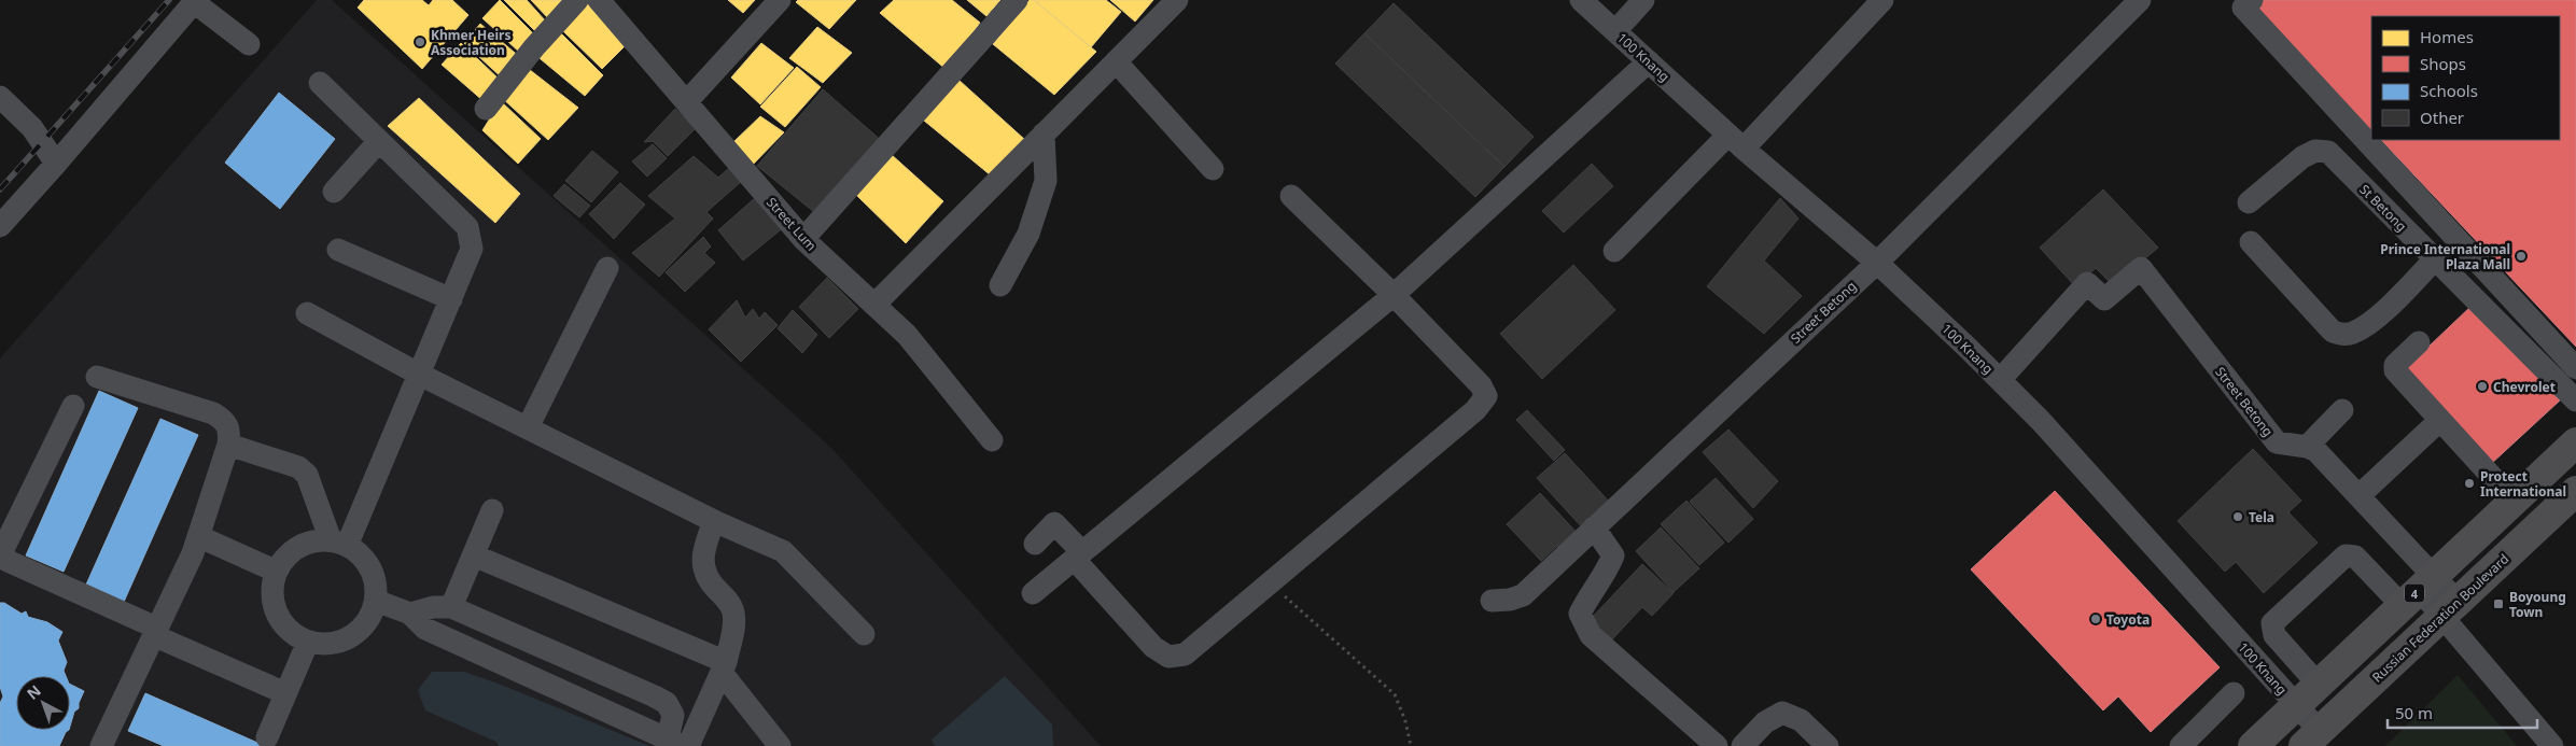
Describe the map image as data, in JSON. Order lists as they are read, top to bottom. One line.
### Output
{"streets":{"highway":["4","Russian Federation Boulevard"],"street":["100 Knang","St Betong","Street Lum","Street Betong"]},"crossings":[["100 Knang","Street Betong"],["100 Knang","4"],["100 Knang","Russian Federation Boulevard"]],"places":{"other":["Khmer Heirs Association","Prince International Plaza Mall","Chevrolet","Protect International","Tela","Toyota"],"transit":["Boyoung Town"]},"legend":["Homes","Shops","Schools","Other"],"scale_bar":"50 m","north":"top left"}
